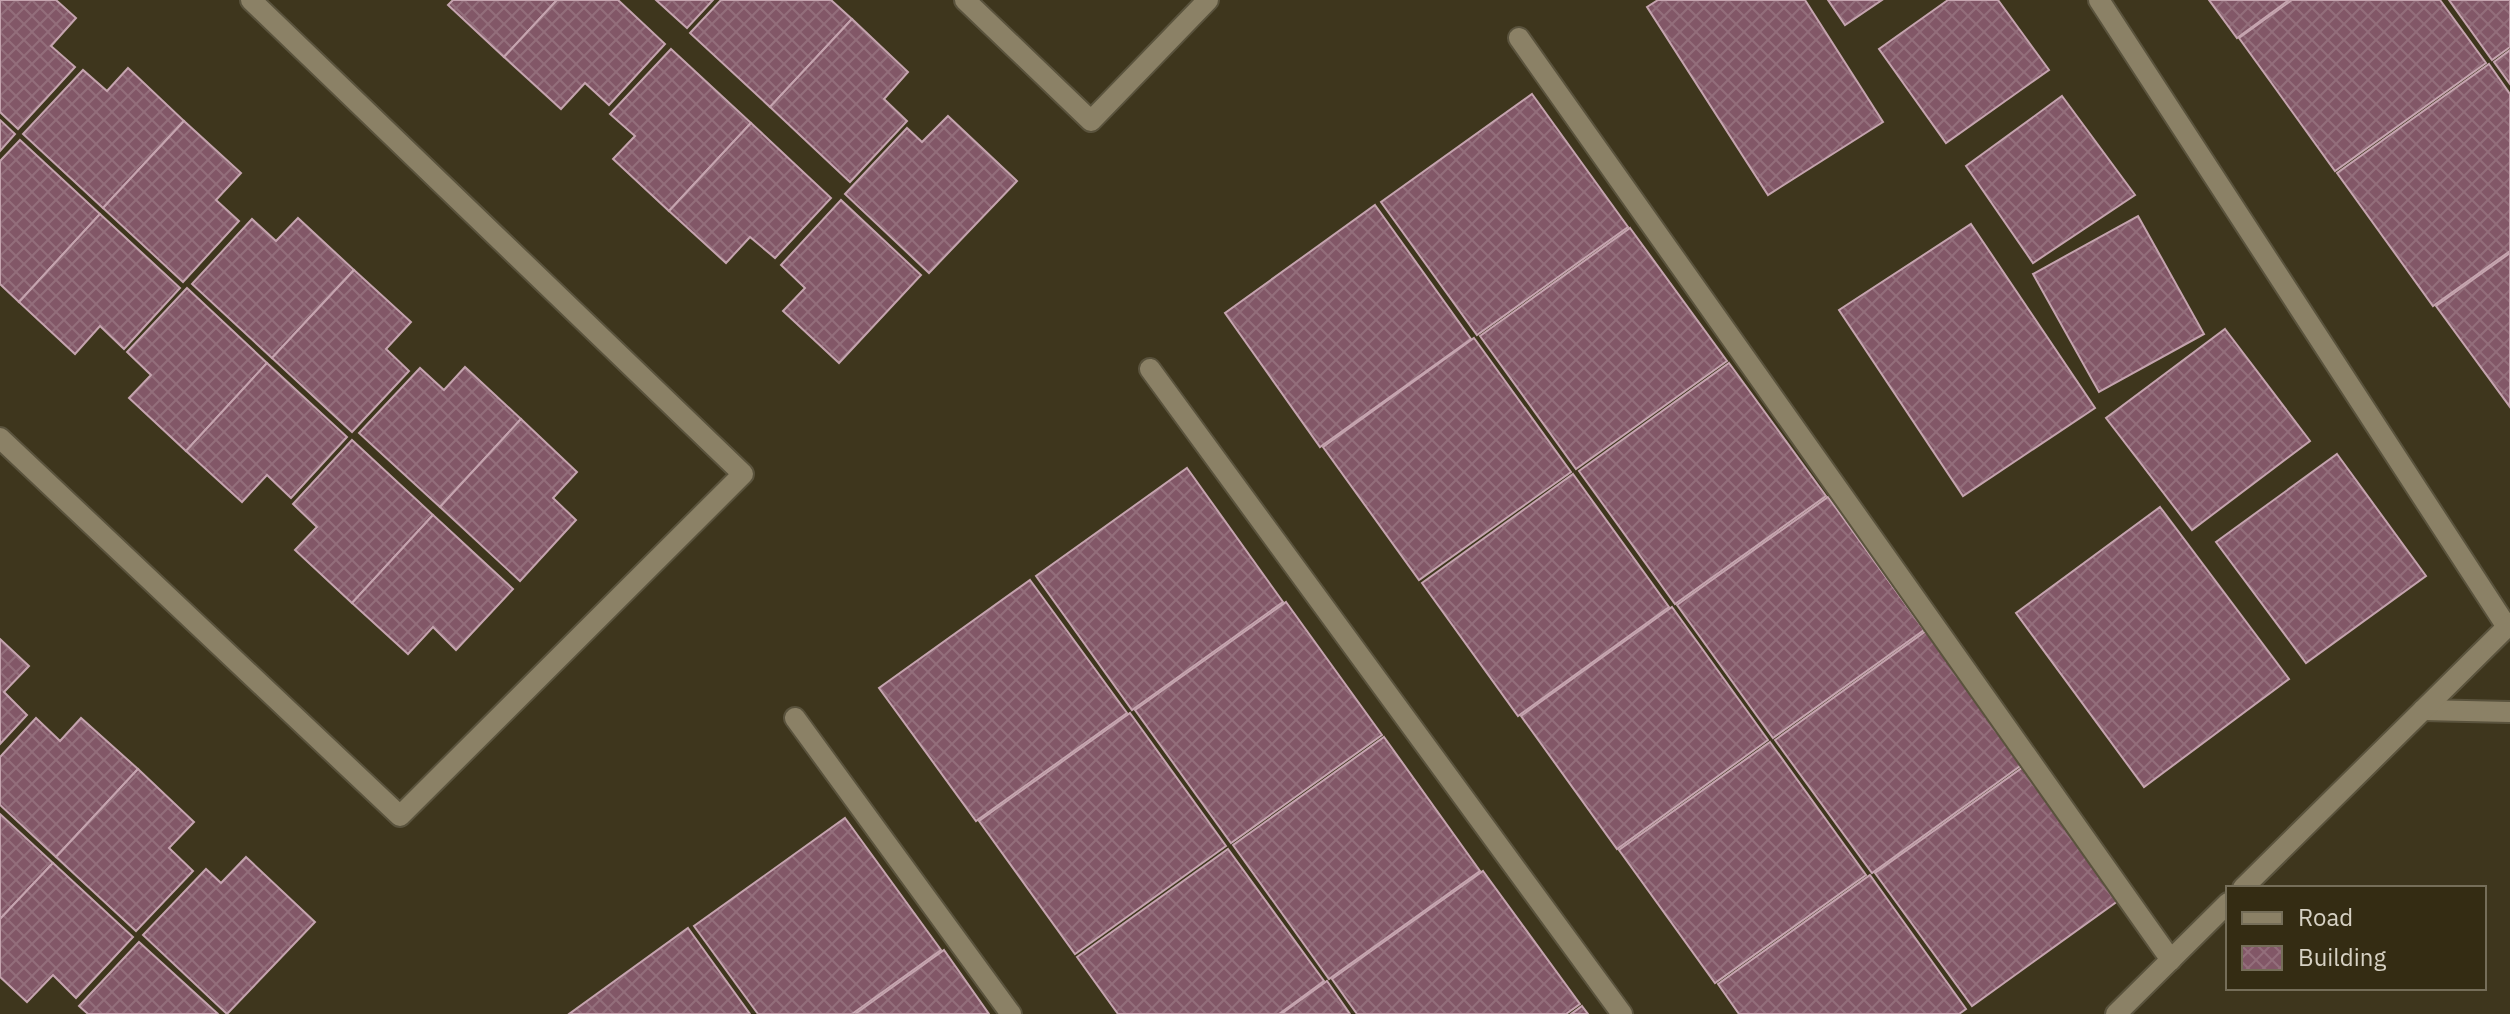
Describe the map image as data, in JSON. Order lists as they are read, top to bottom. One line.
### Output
{"legend":["Road","Building"]}
